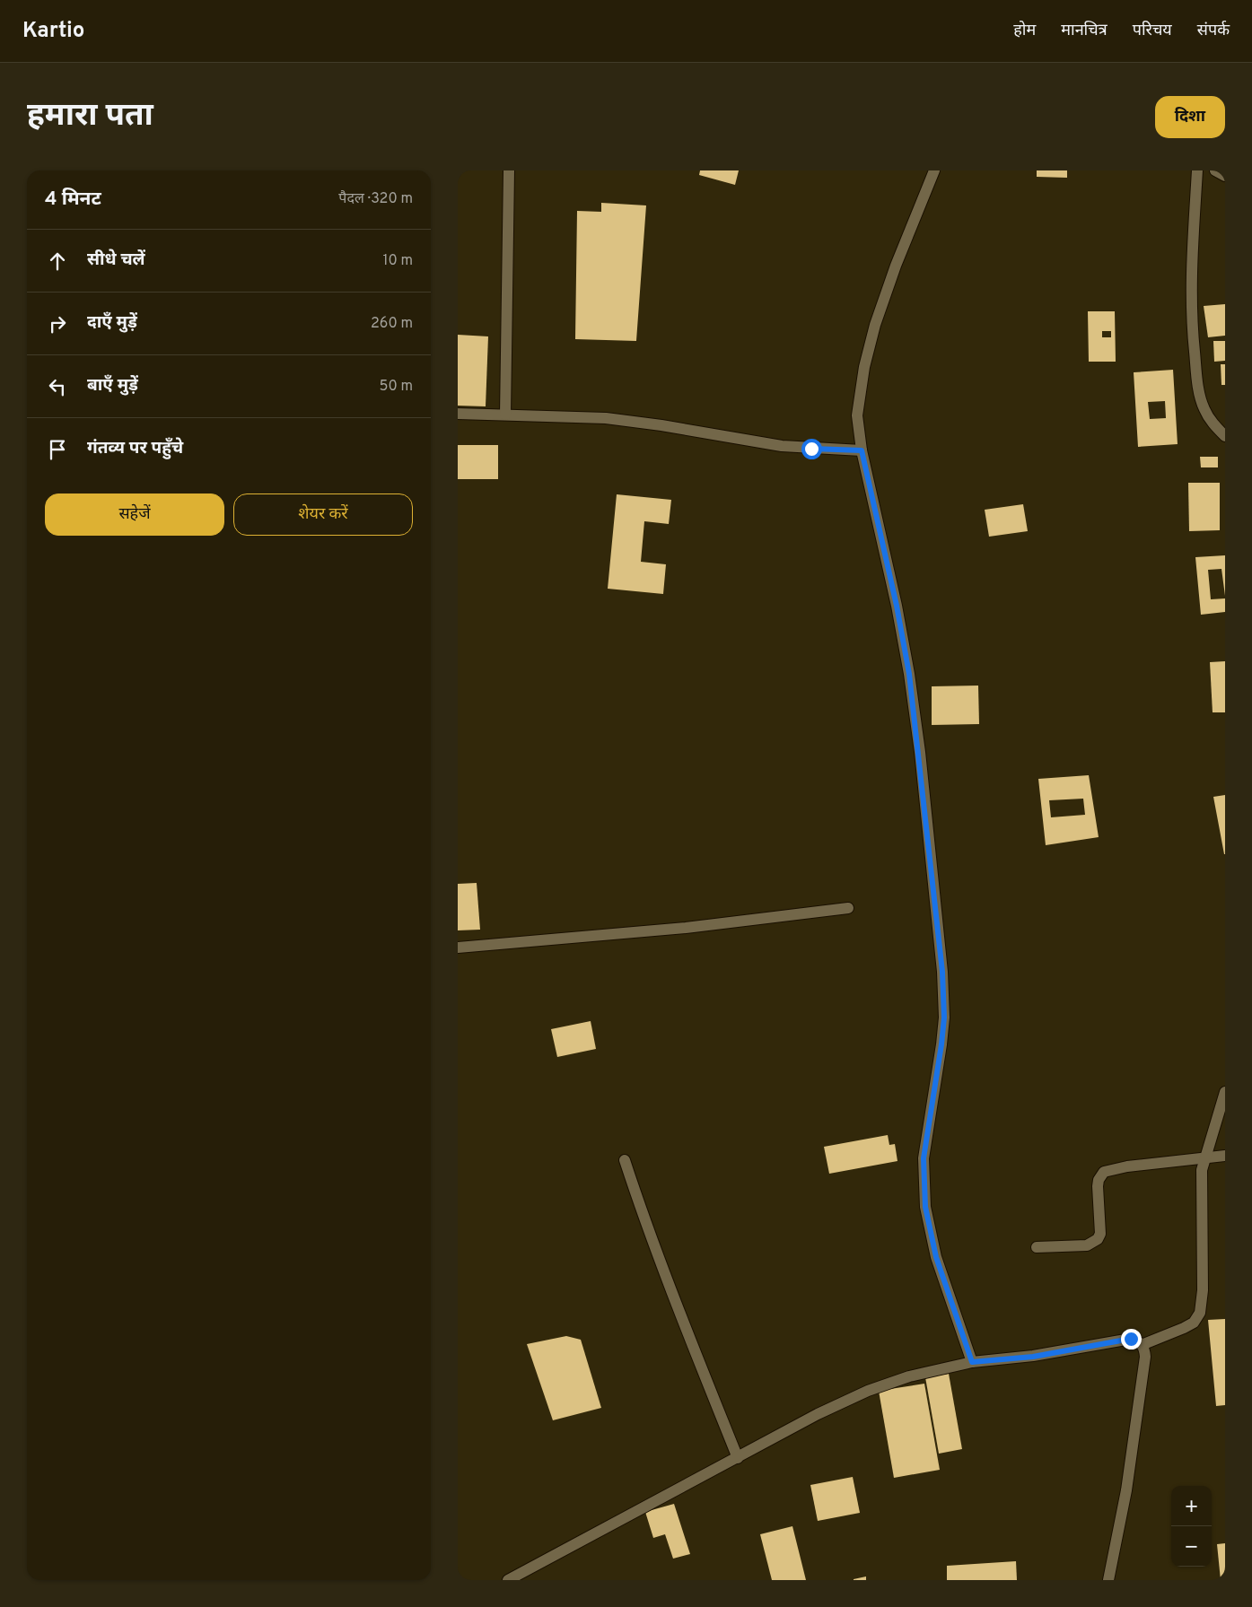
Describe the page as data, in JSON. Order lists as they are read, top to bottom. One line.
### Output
{"page":{"header":"Kartio","nav":["होम","मानचित्र","परिचय","संपर्क"],"buttons":["दिशा",["सहेजें","शेयर करें"]],"title":"हमारा पता","heading":["4 मिनट","पैदल · 320 m"],"list":[["सीधे चलें","10 m"],["दाएँ मुड़ें","260 m"],["बाएँ मुड़ें","50 m"],"गंतव्य पर पहुँचे"],"map_buttons":["+","−"]}}
